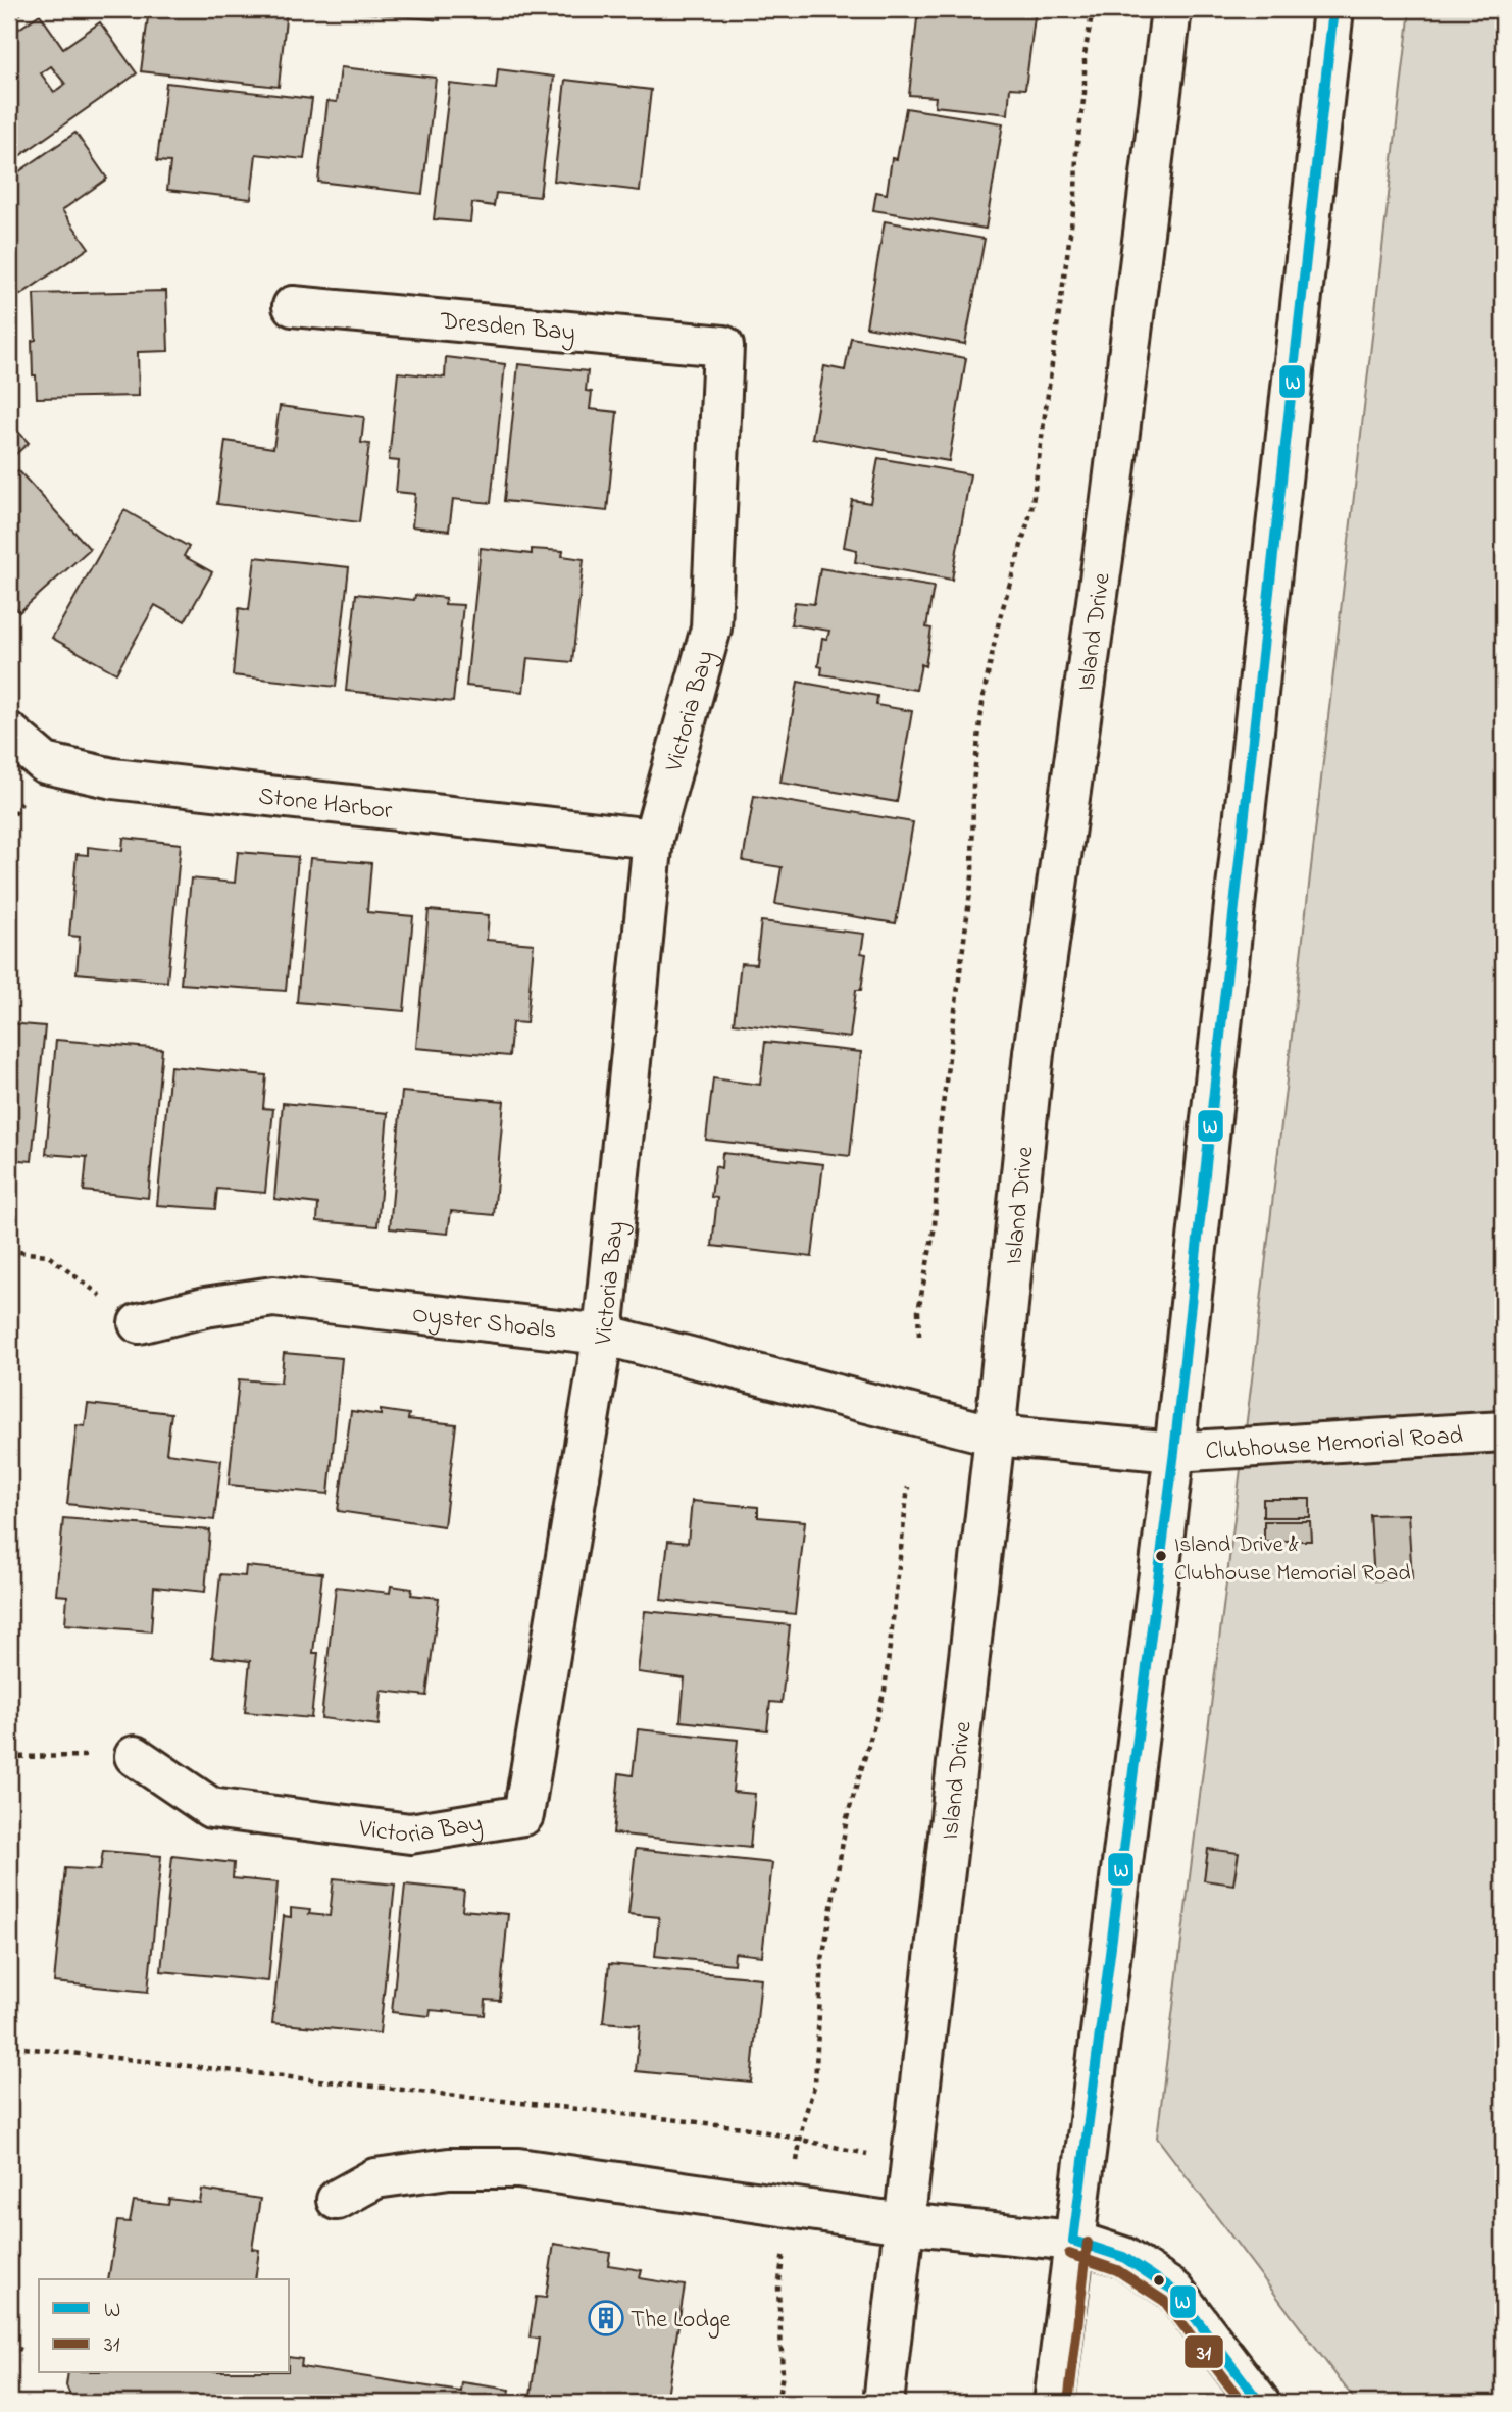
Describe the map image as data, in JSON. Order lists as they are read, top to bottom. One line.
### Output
{"streets":{"main road":["Dresden Bay","Island Drive","Victoria Bay","Stone Harbor","Oyster Shoals","Clubhouse Memorial Road"]},"crossings":[["Dresden Bay","Victoria Bay"],["Island Drive","Oyster Shoals"],["Island Drive","Clubhouse Memorial Road"],["Victoria Bay","Stone Harbor"],["Victoria Bay","Oyster Shoals"],["Oyster Shoals","Clubhouse Memorial Road"]],"places":{"other":["Island Drive & Clubhouse Memorial Road"],"building":["The Lodge"]},"lines":["transit line W","transit line 31"],"legend":["W","31"]}
